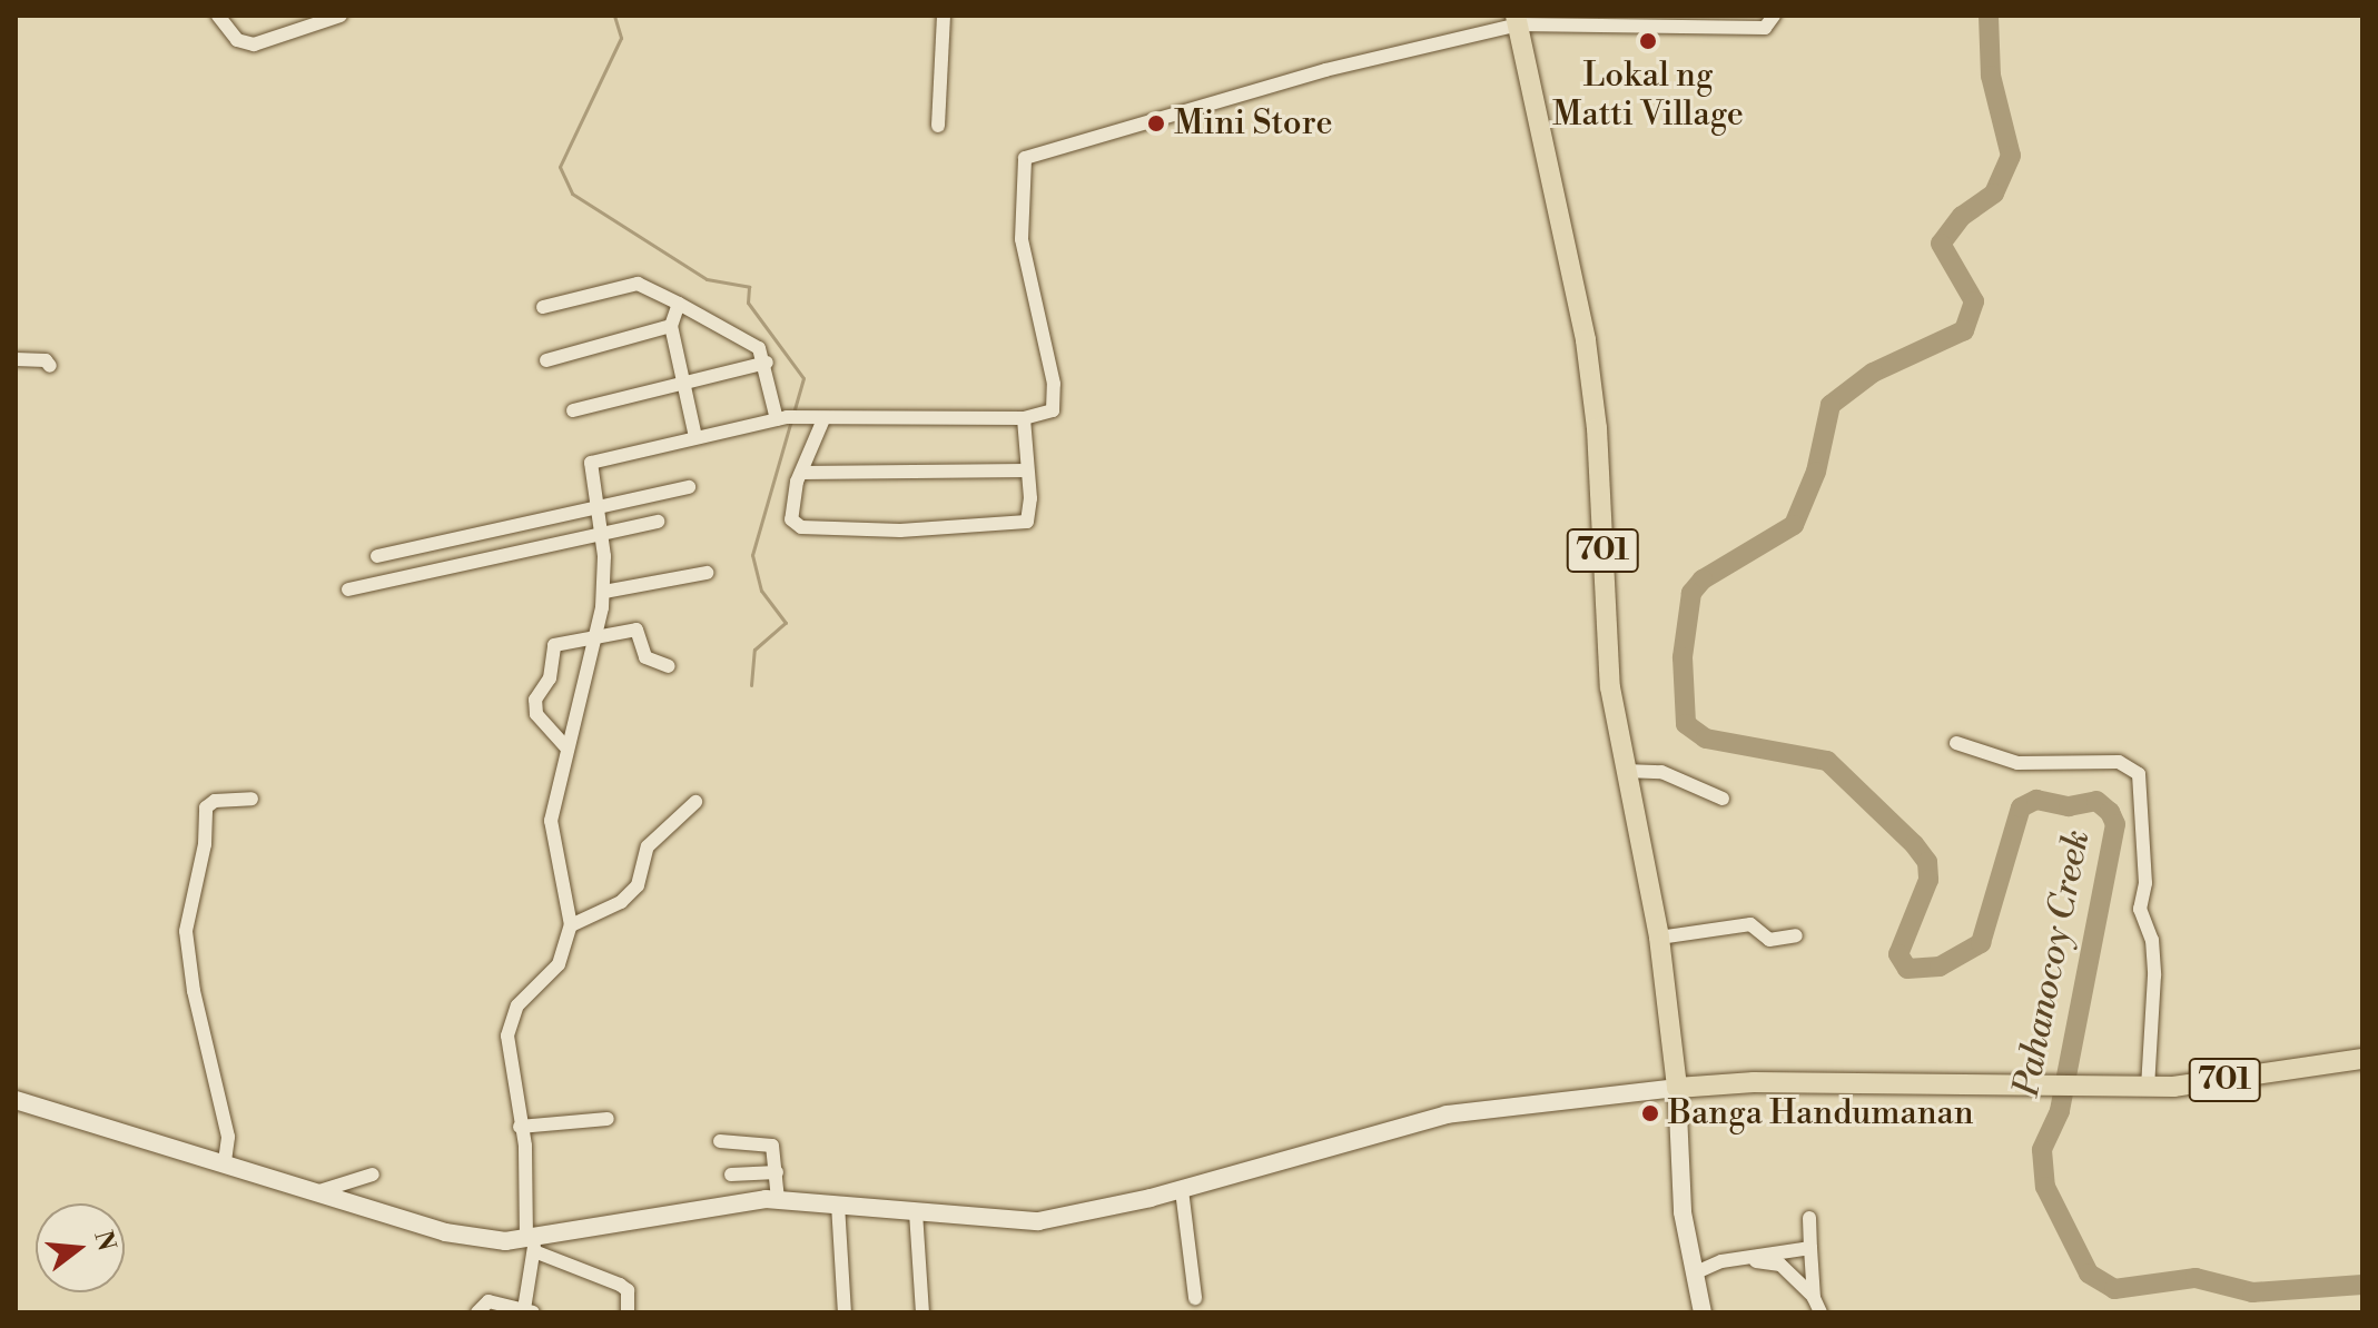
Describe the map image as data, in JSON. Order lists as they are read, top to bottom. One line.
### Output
{"streets":{"main road":["701"]},"water":["Pahanocoy Creek"],"places":["Lokal ng Matti Village","Mini Store","Banga Handumanan"],"north":"right"}
